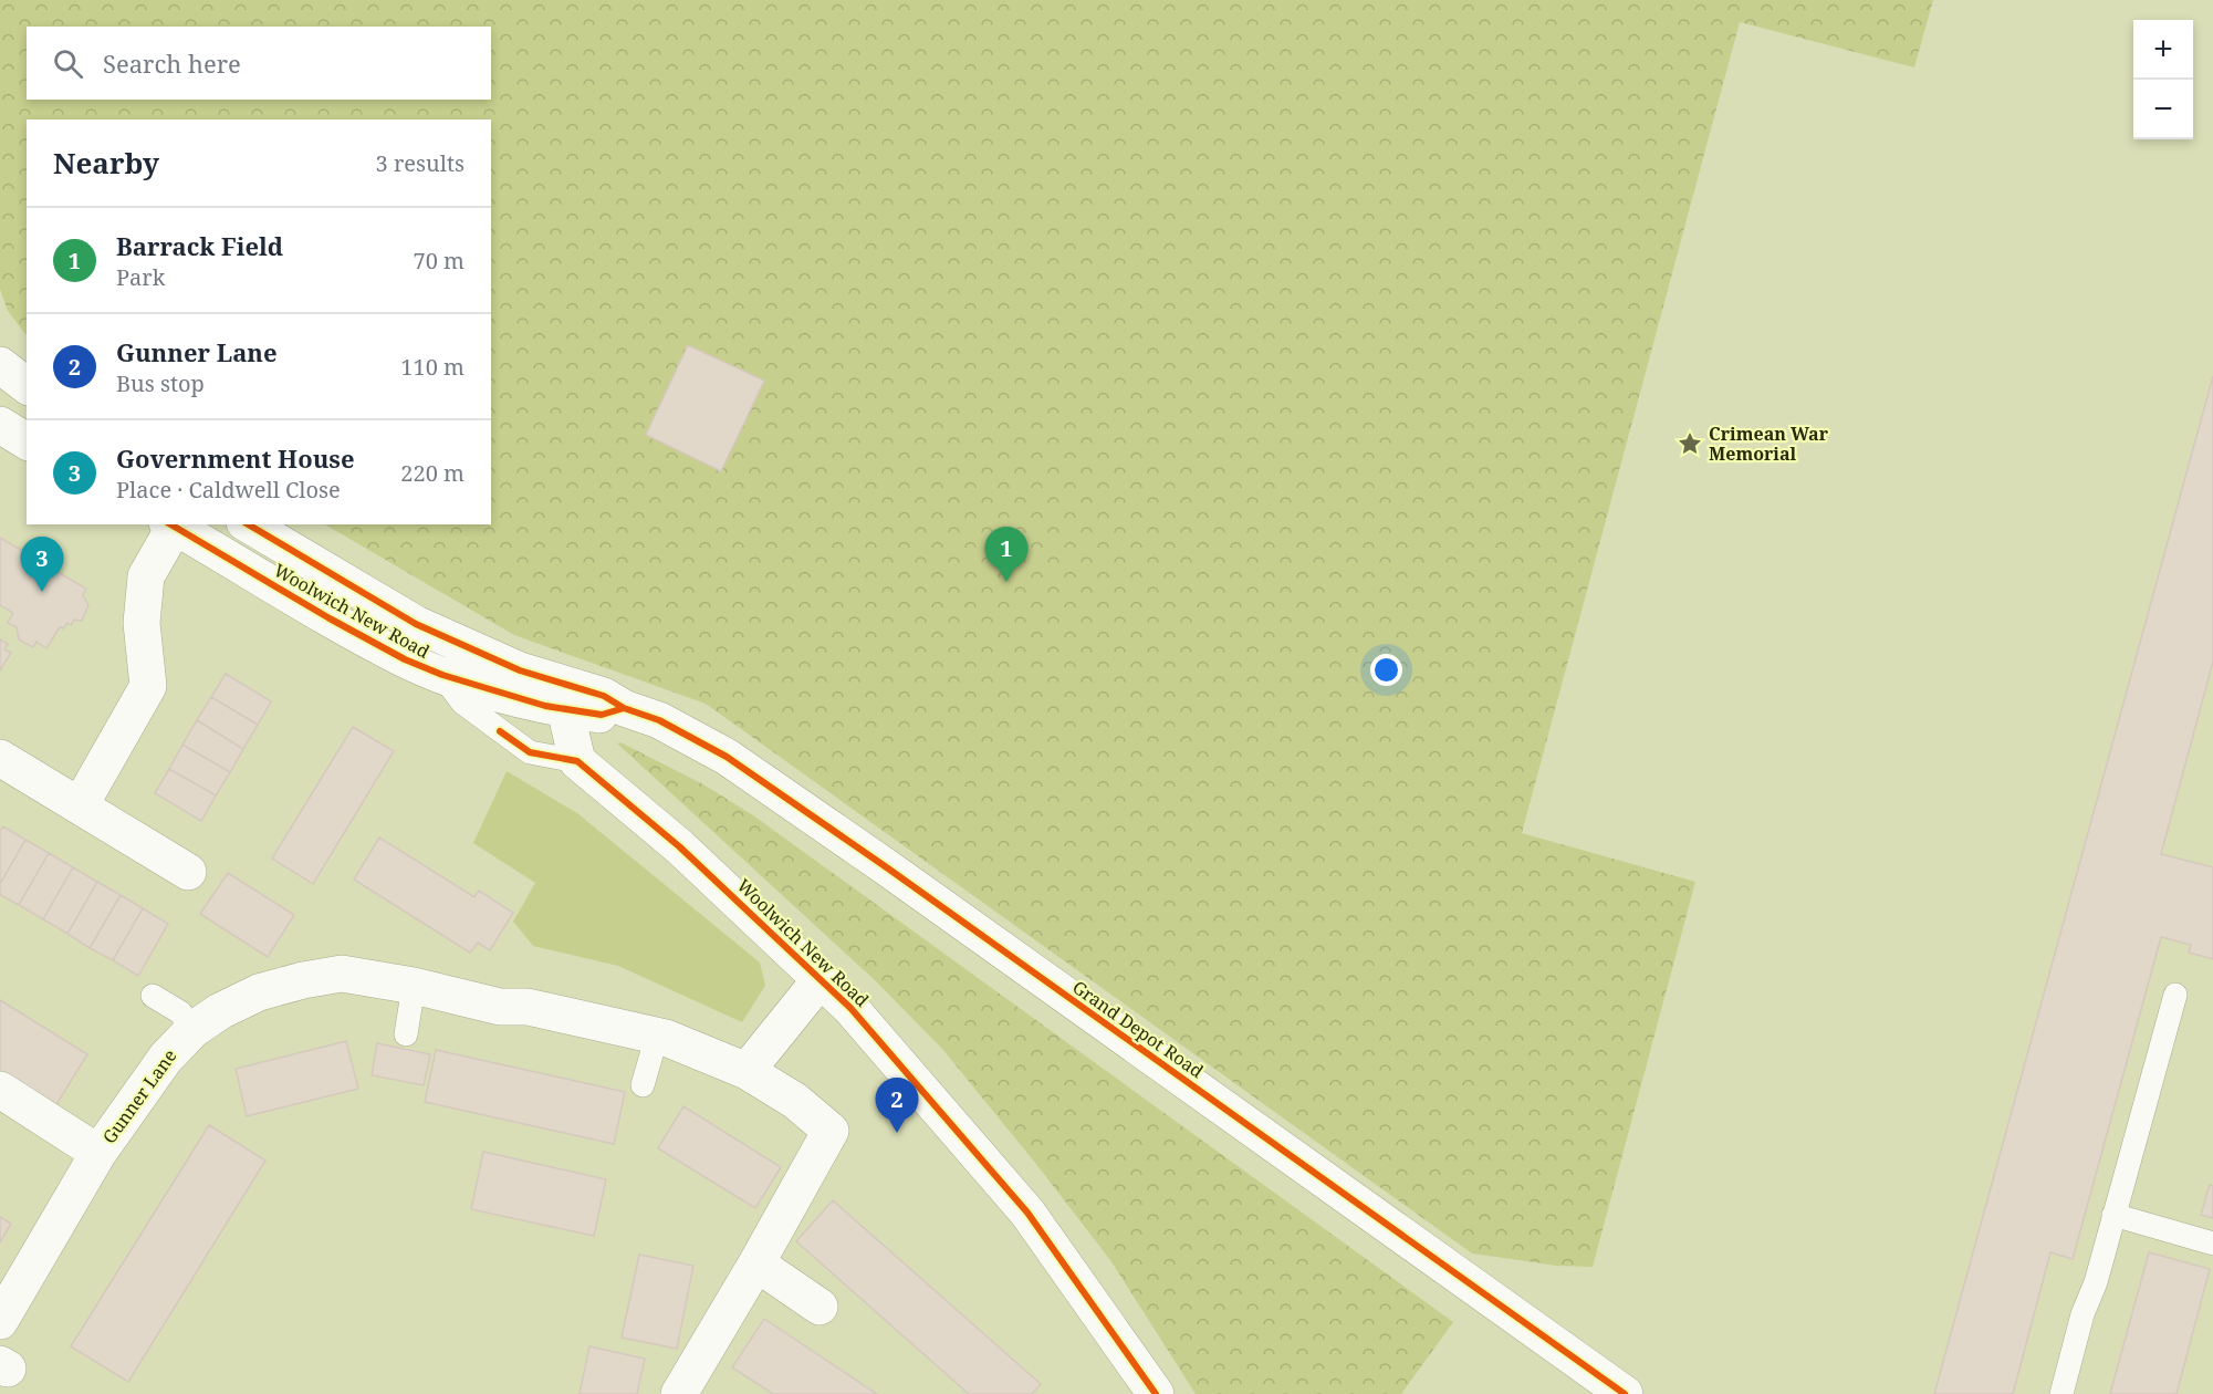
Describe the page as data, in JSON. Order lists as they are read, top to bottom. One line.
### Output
{"streets":{"main road":["Woolwich New Road","Grand Depot Road","Gunner Lane"]},"crossings":[["Woolwich New Road","Grand Depot Road"]],"places":{"place":["Crimean War Memorial"]},"page":{"map_buttons":["+","−"],"search":"Search here","heading":["Nearby","3 results"],"list":[{"mark":"1","name":"Barrack Field","note":"Park","value":"70 m"},{"mark":"2","name":"Gunner Lane","note":"Bus stop","value":"110 m"},{"mark":"3","name":"Government House","note":"Place · Caldwell Close","value":"220 m"}],"pins":["1","3","2"]}}
